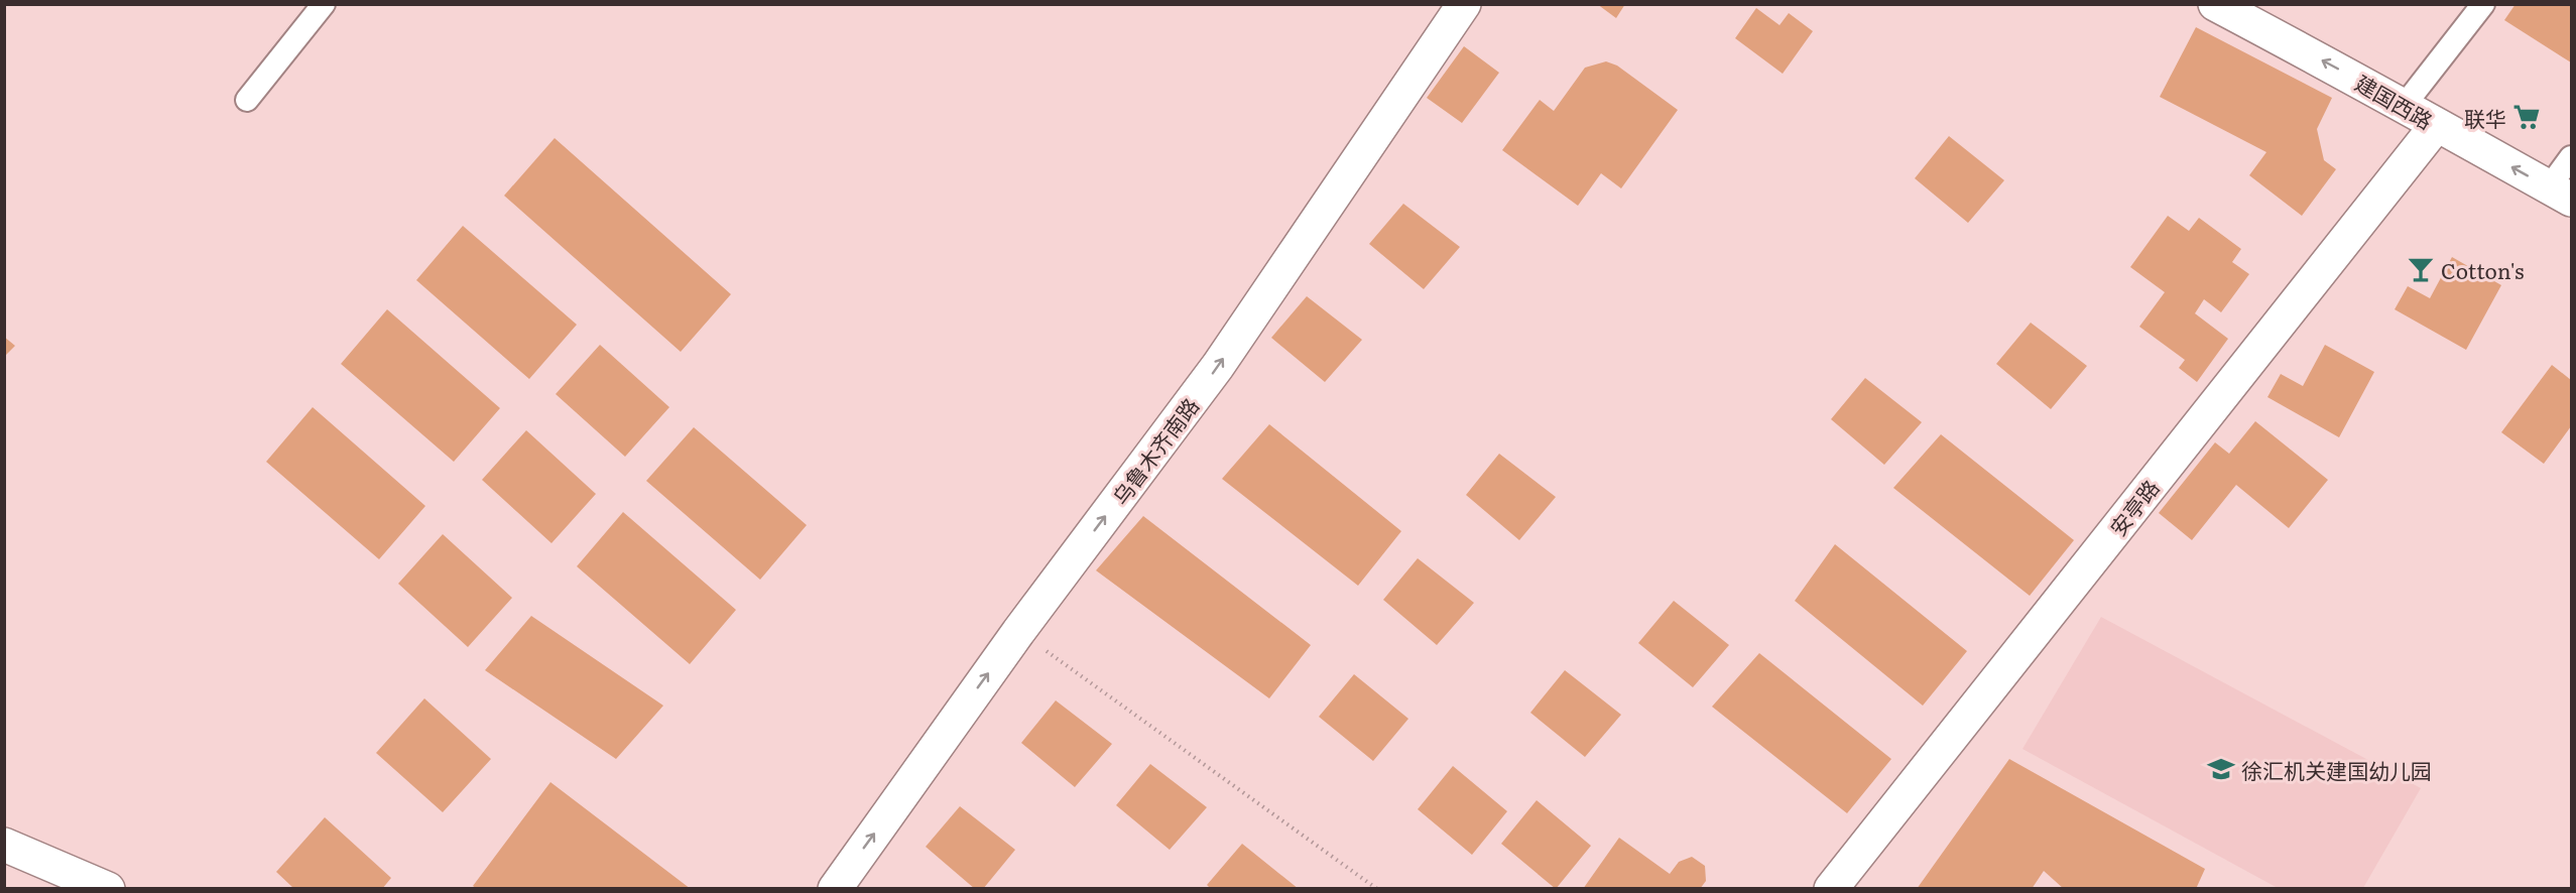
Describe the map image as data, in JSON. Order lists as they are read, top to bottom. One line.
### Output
{"streets":{"street":["建国西路","乌鲁木齐南路","安亭路"]},"crossings":[["建国西路","安亭路"]],"one_way":["建国西路","乌鲁木齐南路"],"places":{"supermarket":["联华"],"bar":["Cotton's"],"school or university":["徐汇机关建国幼儿园"]}}
